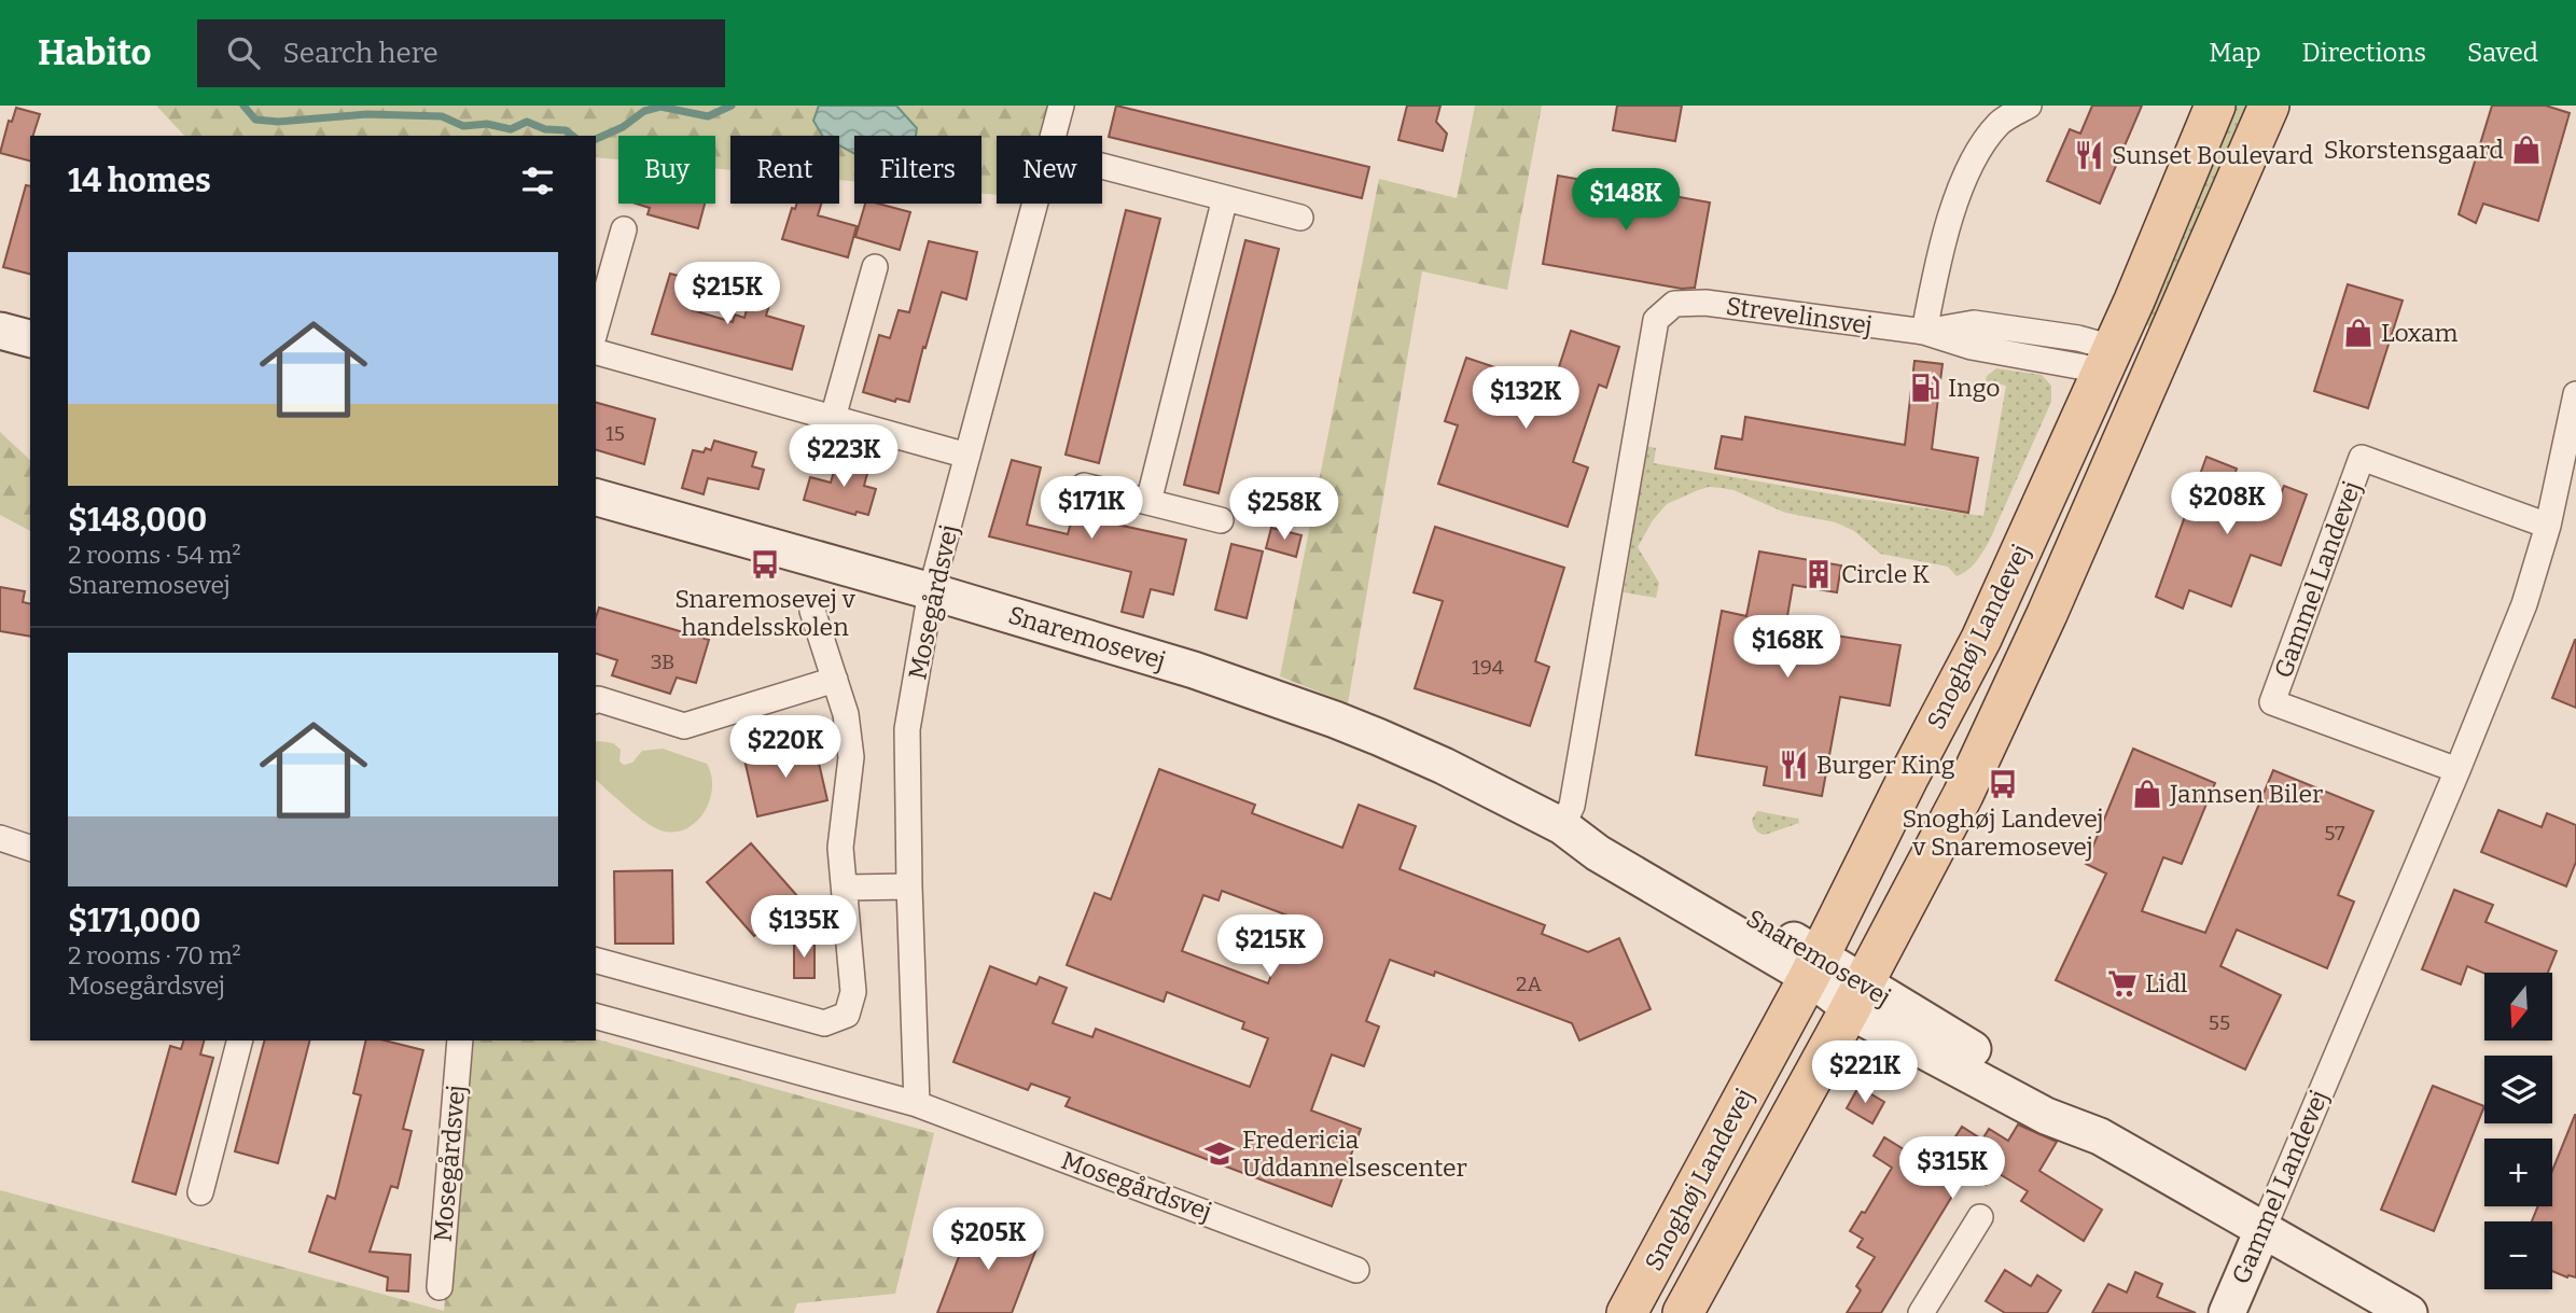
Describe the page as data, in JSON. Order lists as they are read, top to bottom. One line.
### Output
{"streets":{"main road":["Snoghøj Landevej"],"street":["Strevelinsvej","Gammel Landevej","Mosegårdsvej","Snaremosevej"]},"crossings":[["Strevelinsvej","Snoghøj Landevej"],["Strevelinsvej","Snaremosevej"],["Gammel Landevej","Snaremosevej"],["Mosegårdsvej","Snaremosevej"],["Snoghøj Landevej","Snaremosevej"]],"places":{"shop":["Skorstensgaard","Loxam","Jannsen Biler"],"restaurant":["Sunset Boulevard","Burger King"],"fuel station":["Ingo"],"bus stop":["Snaremosevej v handelsskolen","Snoghøj Landevej v Snaremosevej"],"building":["Circle K"],"supermarket":["Lidl"],"school or university":["Fredericia Uddannelsescenter"]},"house_numbers":["15","3B","194","57","2A","55"],"north":"bottom","page":{"header":"Habito","search":"Search here","nav":["Map","Directions","Saved"],"chip":["Buy","Rent","Filters","New"],"heading":"14 homes","price":["$148K","$215K","$132K","$223K","$208K","$171K","$258K","$168K","$220K","$135K","$215K","$221K","$315K","$205K"],"list":[{"name":"$148,000","note":"2 rooms · 54 m² · Snaremosevej"},{"name":"$171,000","note":"2 rooms · 70 m² · Mosegårdsvej"}],"map_buttons":["+","−"]}}
